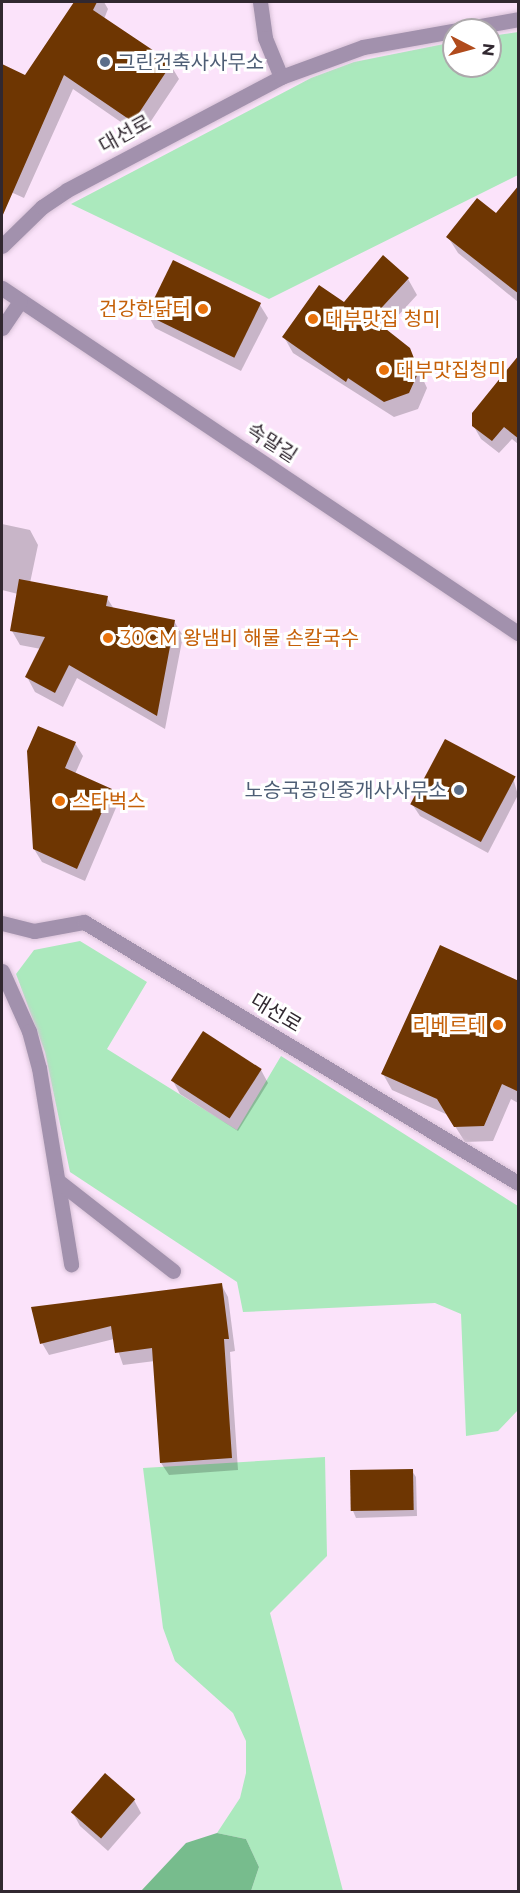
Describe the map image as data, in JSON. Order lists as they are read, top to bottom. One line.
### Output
{"streets":{"street":["대선로","속말길"]},"places":["그린건축사사무소","건강한닭터","대부맛집 청미","대부맛집청미","30CM 왕냄비 해물 손칼국수","노승국공인중개사사무소","스타벅스","리베르테"],"north":"right"}
